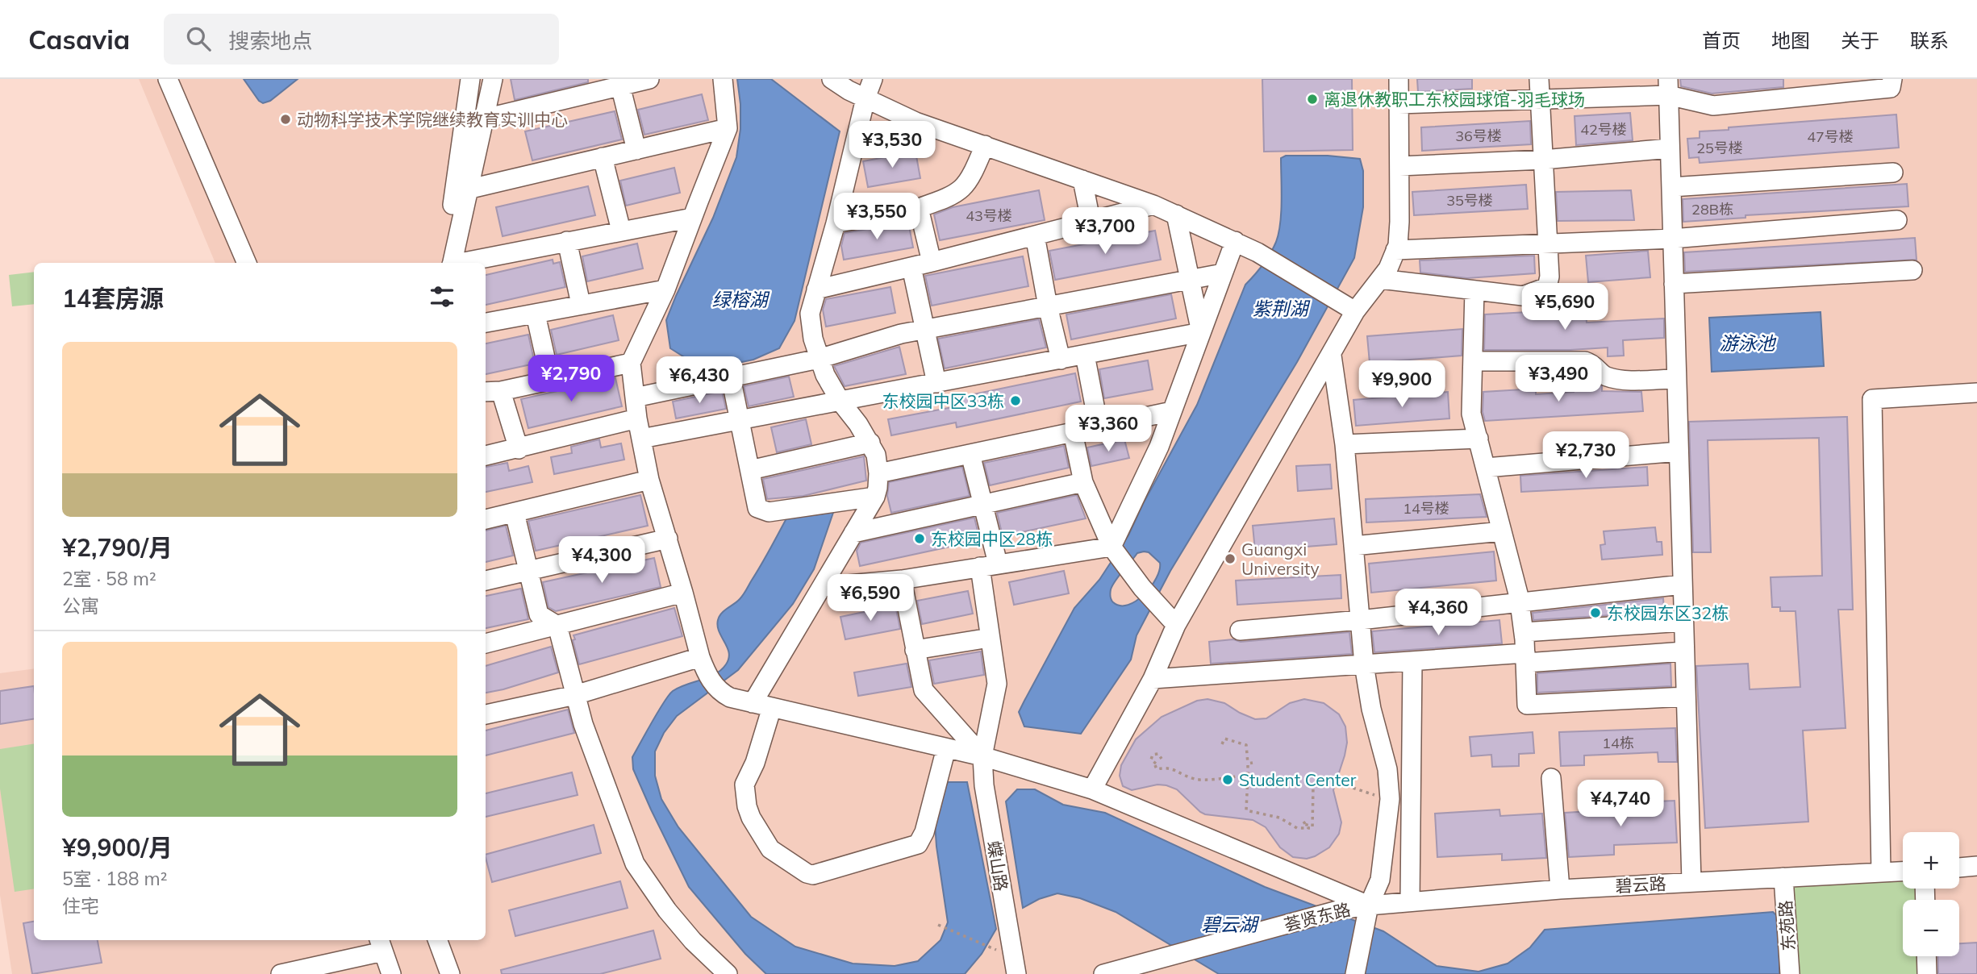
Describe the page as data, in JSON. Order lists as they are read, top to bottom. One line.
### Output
{"streets":{"street":["蝶山路","碧云路","荟贤东路","东苑路"]},"crossings":[["碧云路","荟贤东路"],["碧云路","东苑路"]],"water":["绿榕湖","紫荆湖","游泳池","碧云湖"],"places":["离退休教职工东校园球馆-羽毛球场","动物科学技术学院继续教育实训中心","东校园中区33栋","东校园中区28栋","Guangxi University","东校园东区32栋","Student Center"],"house_numbers":["42号楼","36号楼","47号楼","25号楼","35号楼","28B栋","43号楼","14号楼","14栋"],"page":{"header":"Casavia","search":"搜索地点","nav":["首页","地图","关于","联系"],"price":["¥3,530","¥3,550","¥3,700","¥5,690","¥2,790","¥3,490","¥6,430","¥9,900","¥3,360","¥2,730","¥4,300","¥6,590","¥4,360","¥4,740"],"heading":"14套房源","list":[{"name":"¥2,790/月","note":"2室 · 58 m² · 公寓"},{"name":"¥9,900/月","note":"5室 · 188 m² · 住宅"}],"map_buttons":["+","−"]}}
